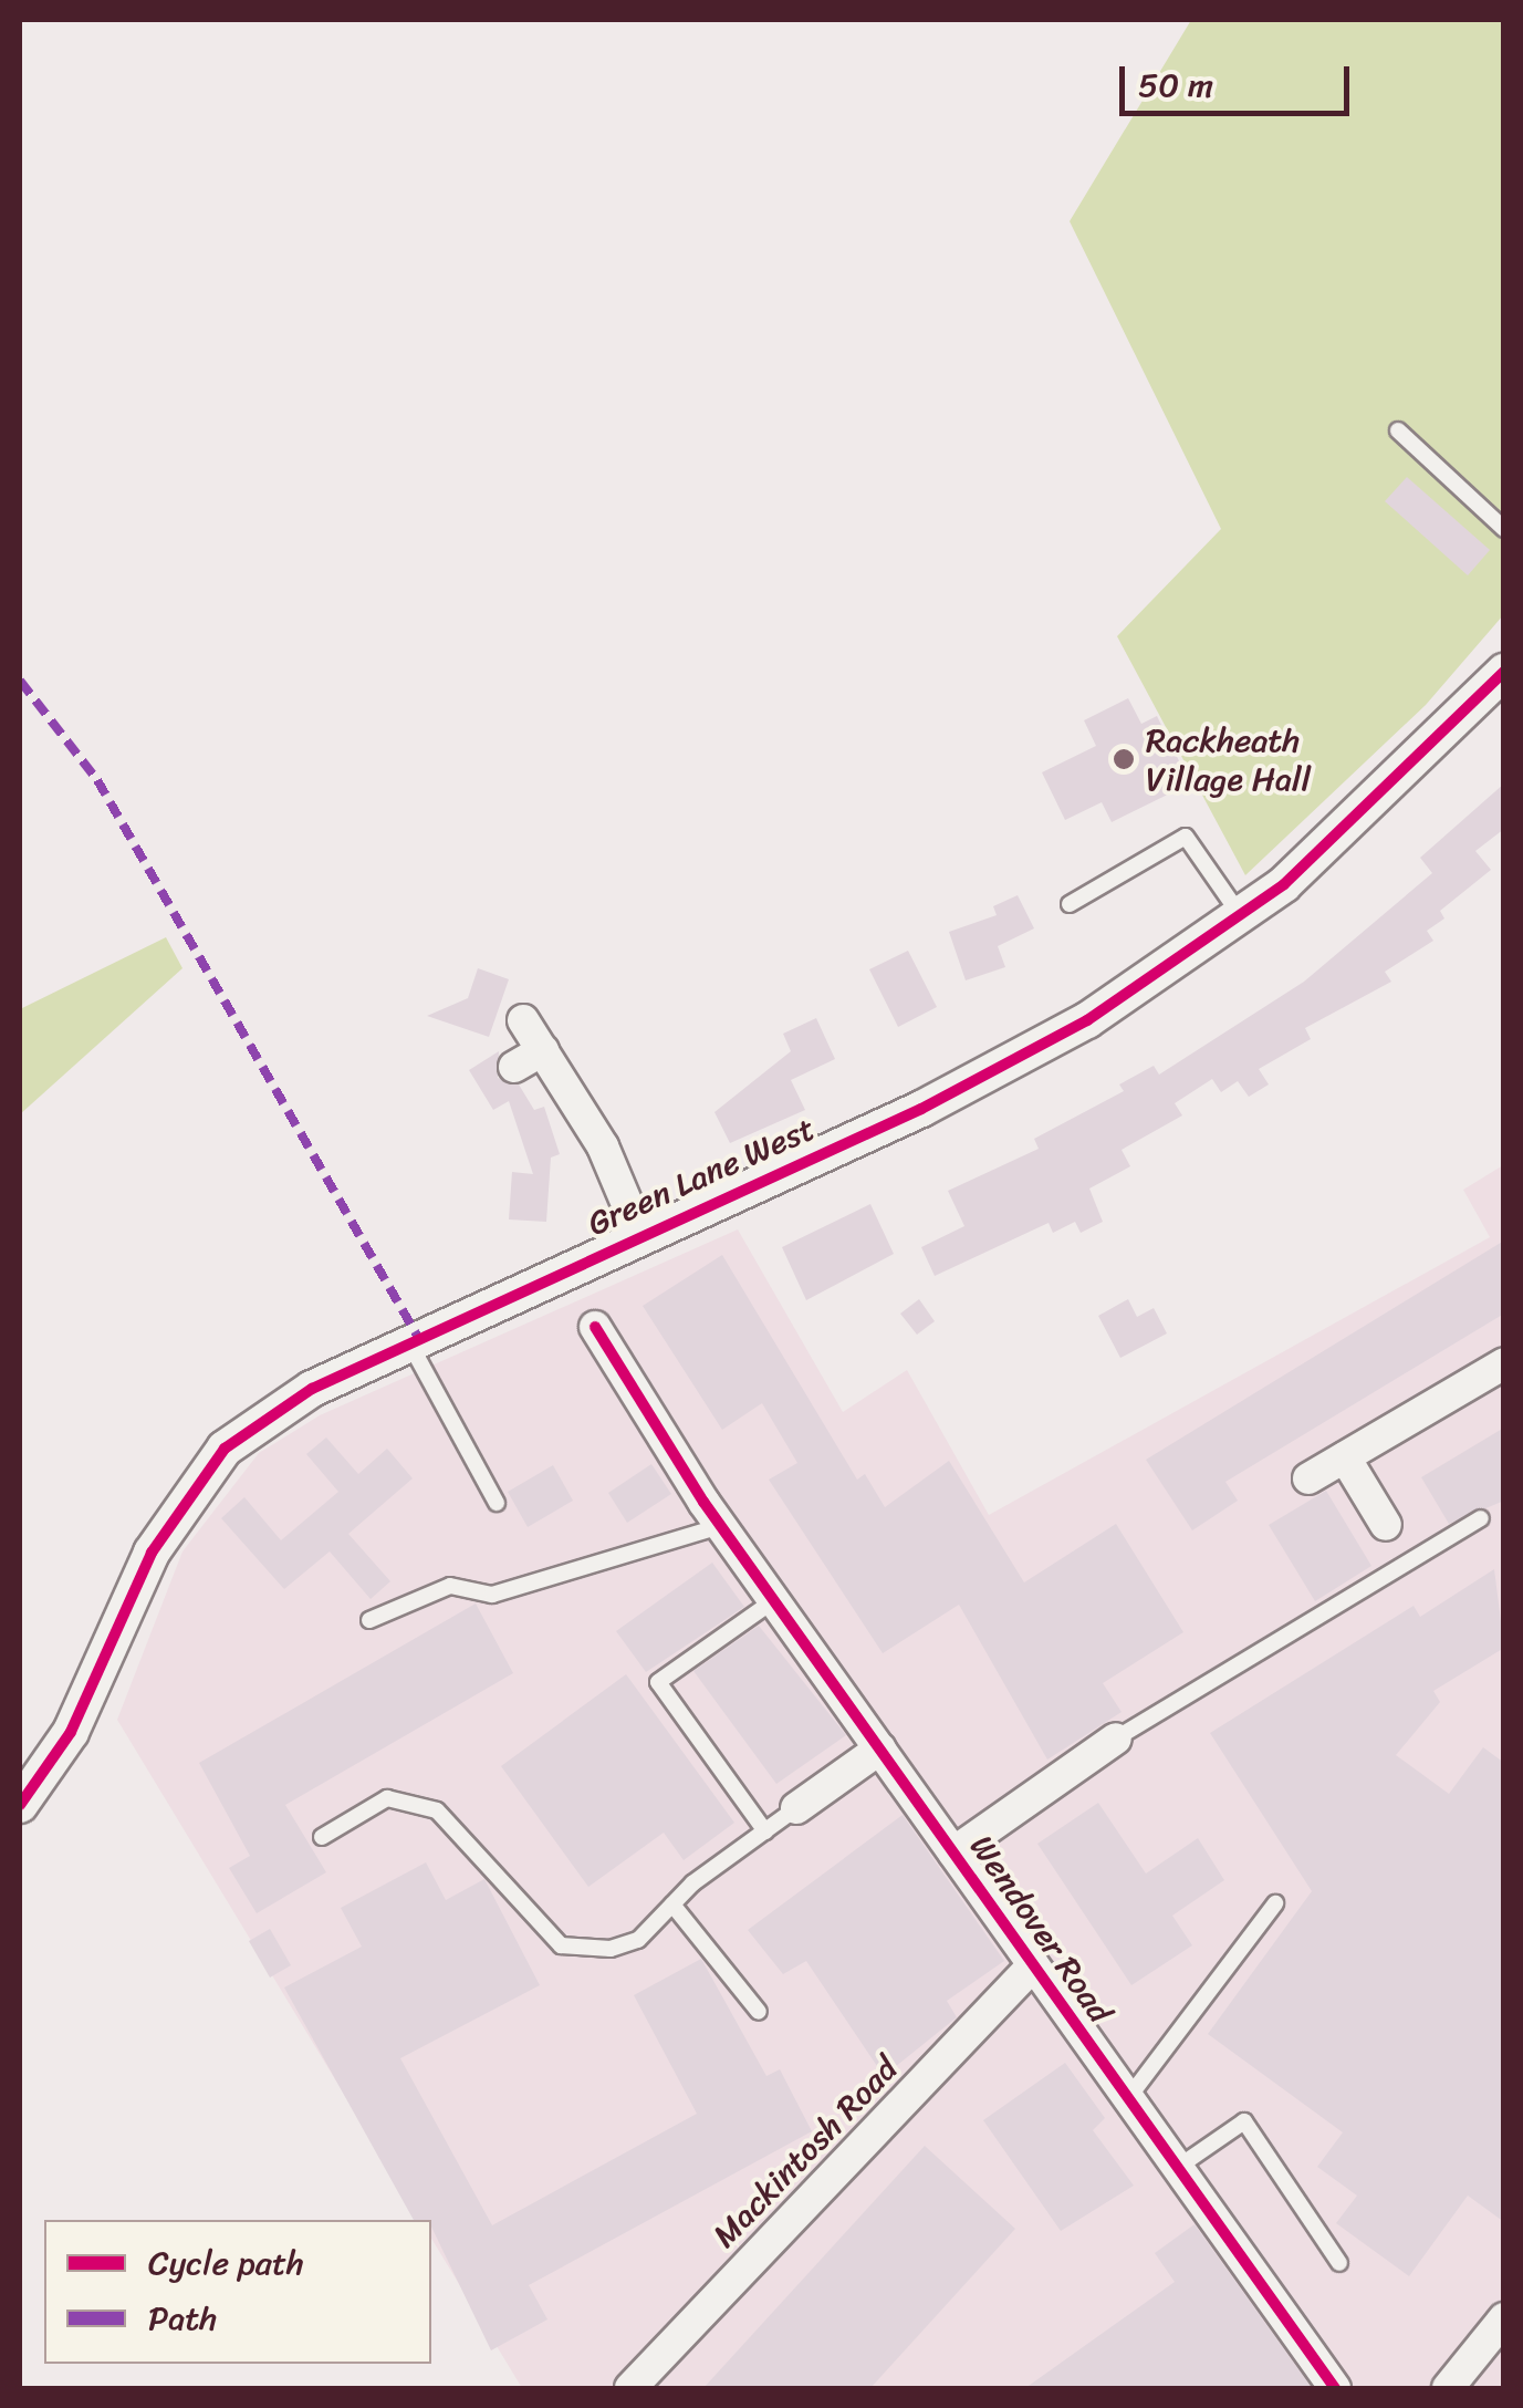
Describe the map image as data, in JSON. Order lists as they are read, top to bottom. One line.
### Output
{"streets":{"street":["Green Lane West","Wendover Road","Mackintosh Road"]},"crossings":[["Wendover Road","Mackintosh Road"]],"places":["Rackheath Village Hall"],"legend":["Cycle path","Path"],"scale_bar":"50 m"}
